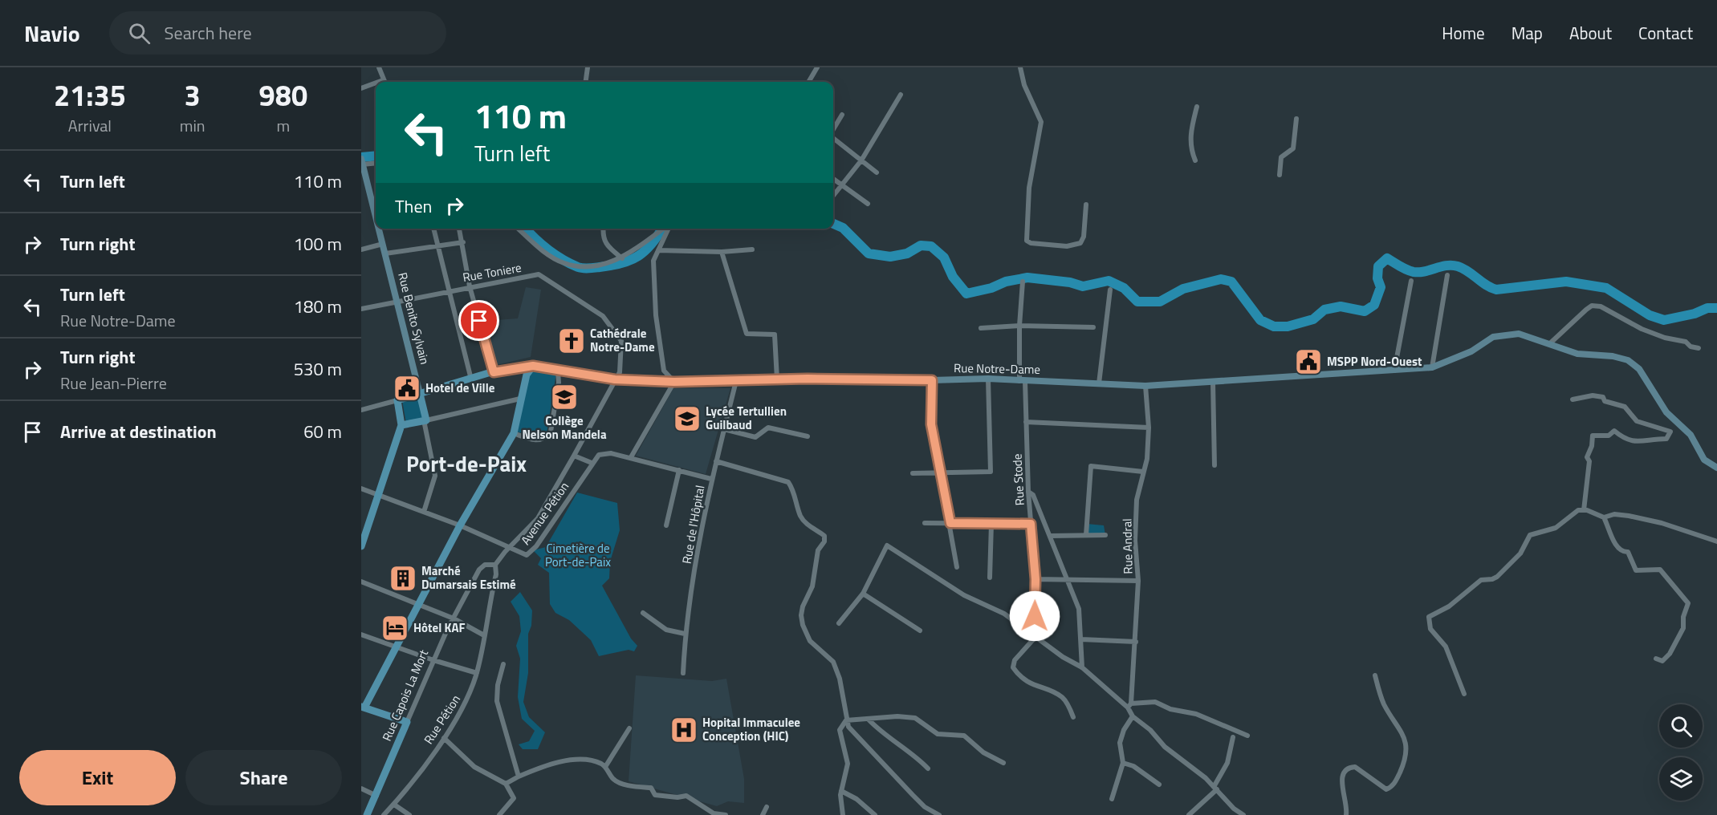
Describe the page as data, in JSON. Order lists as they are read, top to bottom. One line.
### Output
{"streets":{"main road":["Rue Benito Sylvain","Rue Notre-Dame","Rue Capois La Mort"],"street":["Rue Toniere","Rue Stode","Avenue Pétion","Rue de l'Hôpital","Rue Andral","Rue Pétion"]},"crossings":[["Rue Toniere","Rue Benito Sylvain"],["Rue Toniere","Rue Notre-Dame"],["Rue Toniere","Rue Capois La Mort"],["Rue Benito Sylvain","Rue Notre-Dame"],["Rue Benito Sylvain","Avenue Pétion"],["Rue Notre-Dame","Rue Stode"],["Rue Notre-Dame","Rue de l'Hôpital"],["Rue Notre-Dame","Rue Andral"],["Rue Notre-Dame","Rue Capois La Mort"],["Avenue Pétion","Rue Capois La Mort"],["Rue Capois La Mort","Rue Pétion"]],"districts":["Port-de-Paix"],"parks":["Cimetière de Port-de-Paix"],"places":{"church":["Cathédrale Notre-Dame"],"public building":["MSPP Nord-Ouest","Hotel de Ville"],"school or university":["Collège Nelson Mandela","Lycée Tertullien Guilbaud"],"building":["Marché Dumarsais Estimé"],"hotel":["Hôtel KAF"],"hospital":["Hopital Immaculee Conception (HIC)"]},"page":{"header":"Navio","search":"Search here","nav":["Home","Map","About","Contact"],"eta":["21:35","Arrival","3","min","980","m"],"turn":["110 m","Turn left"],"list":[{"name":"Turn left","value":"110 m"},{"name":"Turn right","value":"100 m"},{"name":"Turn left","note":"Rue Notre-Dame","value":"180 m"},{"name":"Turn right","note":"Rue Jean-Pierre","value":"530 m"},{"name":"Arrive at destination","value":"60 m"}],"then":"Then","buttons":["Exit","Share"]}}
